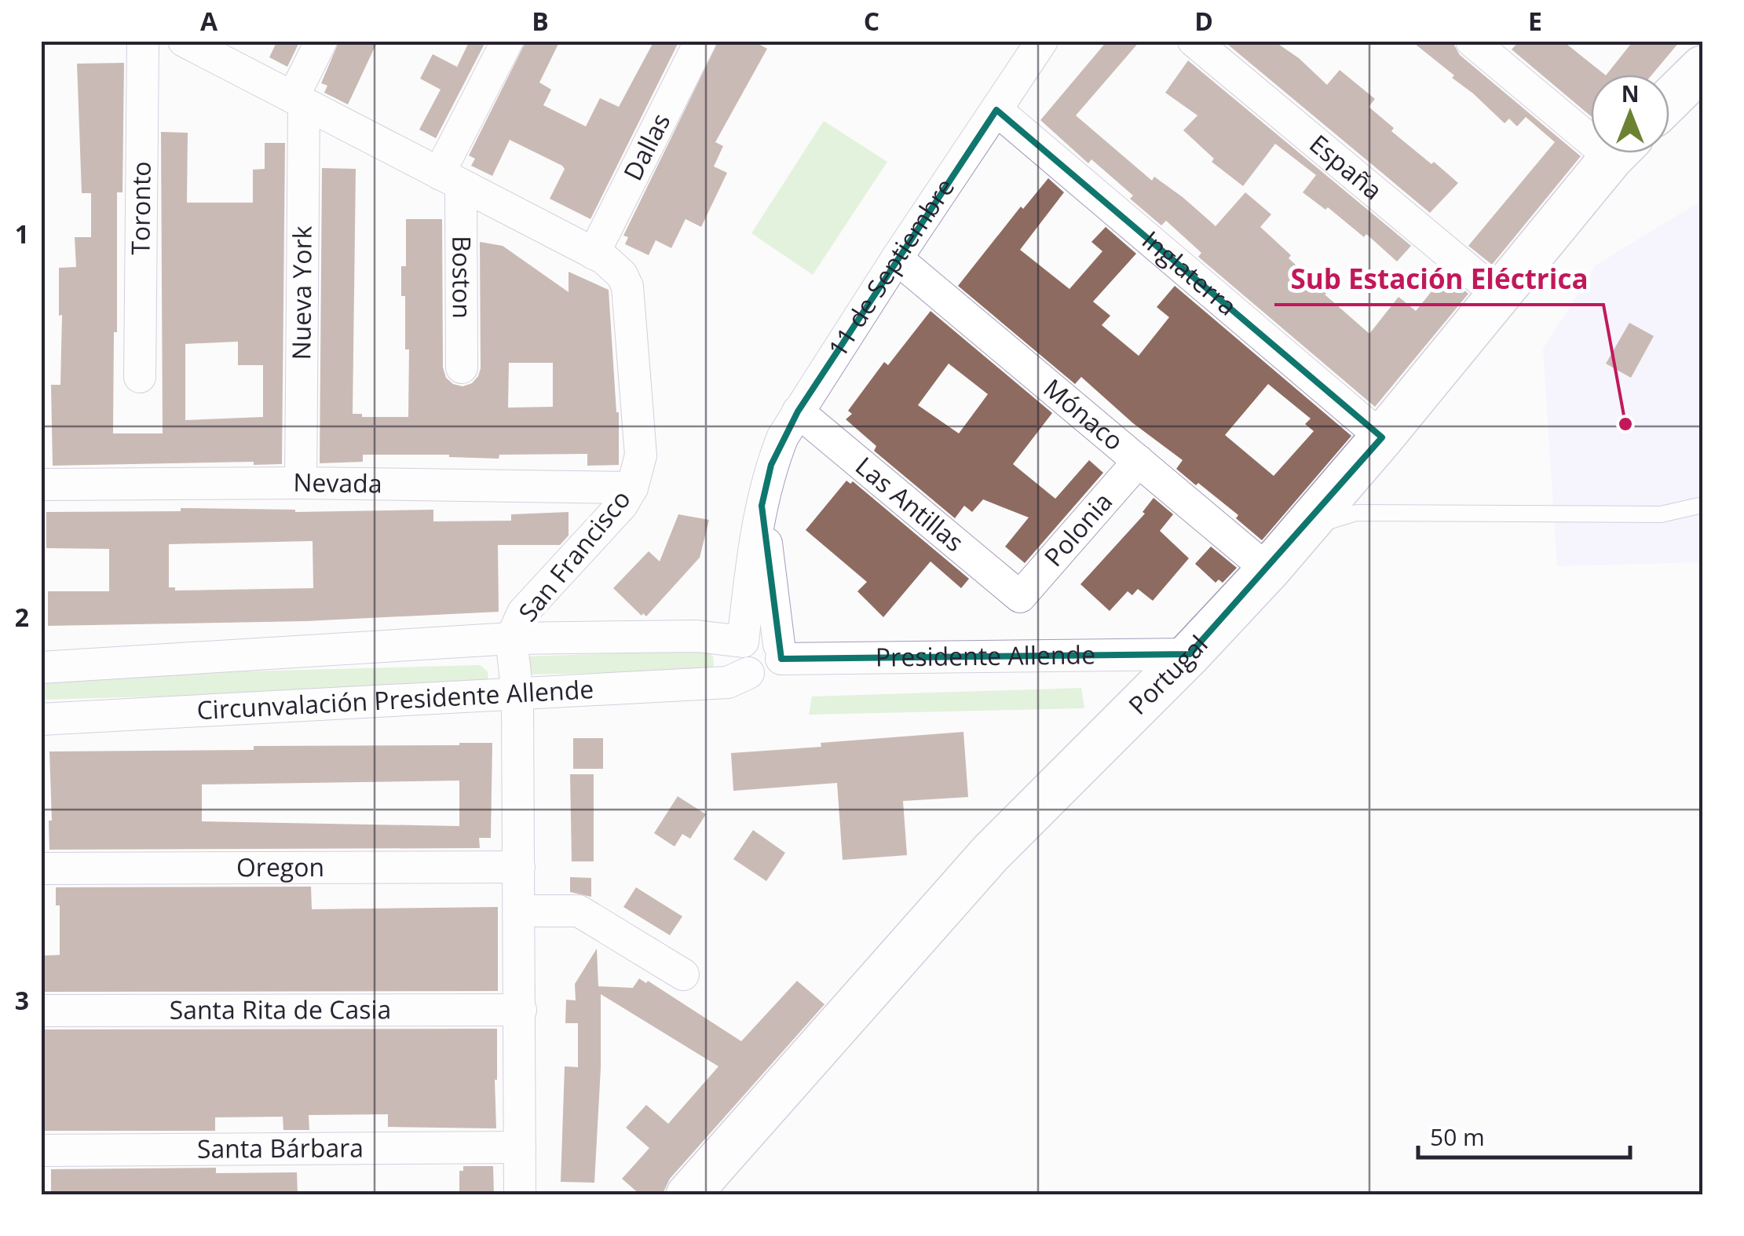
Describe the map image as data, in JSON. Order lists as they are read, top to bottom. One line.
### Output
{"streets":{"main road":["Portugal"],"street":["Dallas","España","Toronto","11 de Septiembre","Inglaterra","Boston","Nueva York","Mónaco","Nevada","Las Antillas","Polonia","San Francisco","Presidente Allende","Circunvalación Presidente Allende","Oregon","Santa Rita de Casia","Santa Bárbara"]},"crossings":[["Dallas","San Francisco"],["España","Portugal"],["11 de Septiembre","Inglaterra"],["11 de Septiembre","Mónaco"],["11 de Septiembre","Las Antillas"],["11 de Septiembre","Presidente Allende"],["11 de Septiembre","Circunvalación Presidente Allende"],["Inglaterra","Portugal"],["Boston","San Francisco"],["Nueva York","Nevada"],["Nueva York","San Francisco"],["Mónaco","Polonia"],["Mónaco","Portugal"],["Nevada","San Francisco"],["Las Antillas","Polonia"],["San Francisco","Circunvalación Presidente Allende"],["San Francisco","Oregon"],["San Francisco","Santa Rita de Casia"],["San Francisco","Santa Bárbara"],["Presidente Allende","Portugal"],["Presidente Allende","Circunvalación Presidente Allende"]],"places":["Sub Estación Eléctrica"],"scale_bar":"50 m","north":"top","grid":{"columns":["A","B","C","D","E"],"rows":["1","2","3"]}}
